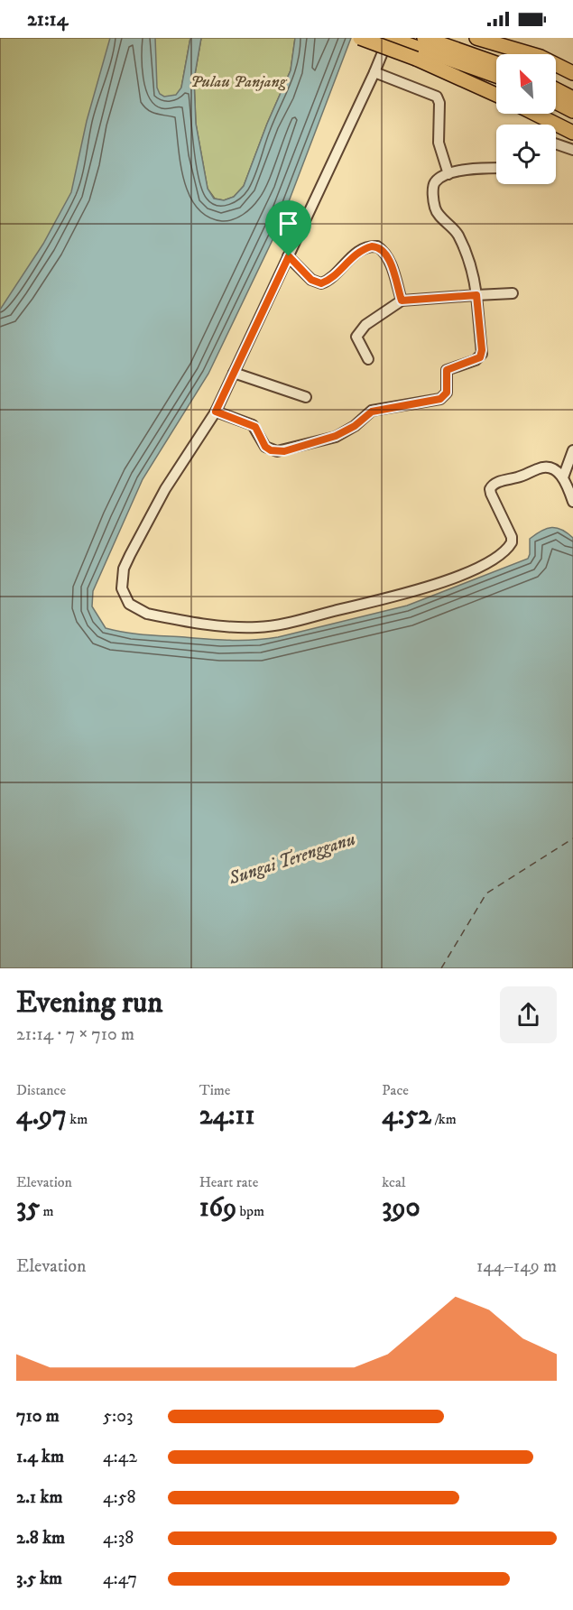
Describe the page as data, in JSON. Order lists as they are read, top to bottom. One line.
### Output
{"water":["Sungai Terengganu"],"parks":["Pulau Panjang"],"north":"top left","page":{"status":"21:14","heading":["Evening run","21:14 · 7 × 710 m"],"stats":[["Distance","4.97 km"],["Time","24:11"],["Pace","4:52 /km"],["Elevation","35 m"],["Heart rate","169 bpm"],["kcal","390"]],"chart":["Elevation","144–149 m"],"list":[{"name":"710 m","note":"5:03"},{"name":"1.4 km","note":"4:42"},{"name":"2.1 km","note":"4:58"},{"name":"2.8 km","note":"4:38"},{"name":"3.5 km","note":"4:47"}]}}
